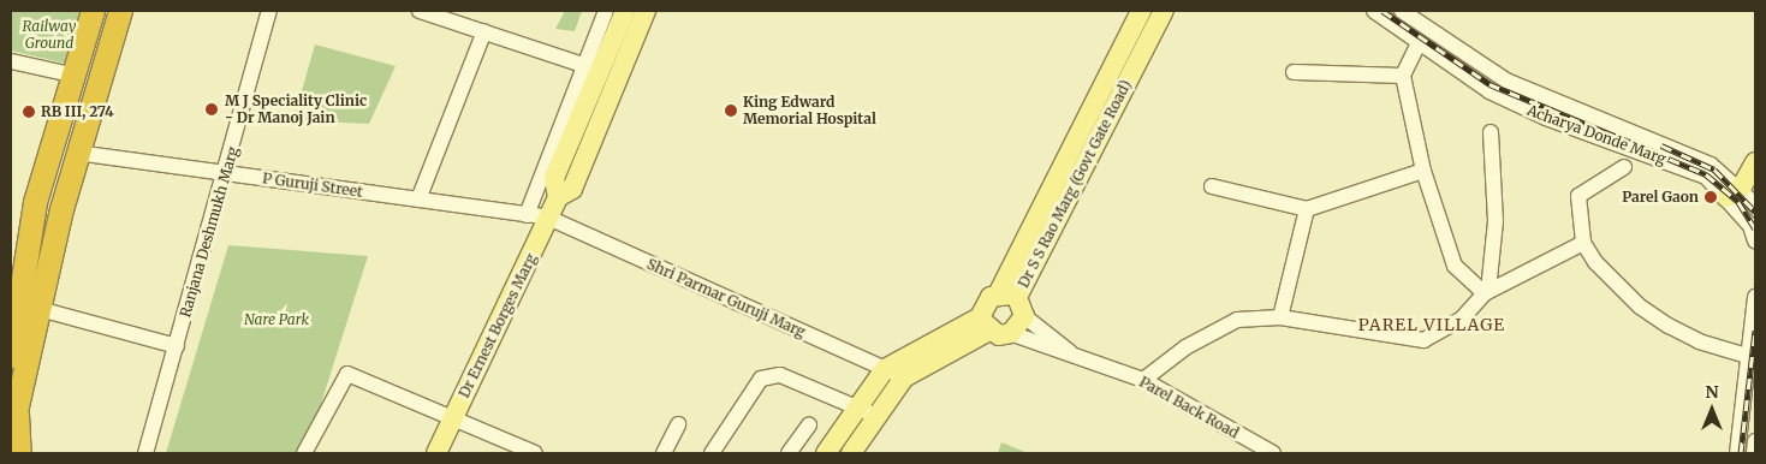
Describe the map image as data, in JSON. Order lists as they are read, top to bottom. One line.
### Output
{"streets":{"main road":["Dr S S Rao Marg (Govt Gate Road)","Dr Ernest Borges Marg"],"street":["Acharya Donde Marg","P Guruji Street","Ranjana Deshmukh Marg","Shri Parmar Guruji Marg","Parel Back Road"]},"crossings":[["Dr S S Rao Marg (Govt Gate Road)","Parel Back Road"],["P Guruji Street","Ranjana Deshmukh Marg"],["P Guruji Street","Shri Parmar Guruji Marg"],["P Guruji Street","Dr Ernest Borges Marg"],["Shri Parmar Guruji Marg","Dr Ernest Borges Marg"]],"districts":["PAREL VILLAGE"],"parks":["Railway Ground","Nare Park"],"places":["M J Speciality Clinic - Dr Manoj Jain","King Edward Memorial Hospital","RB III, 274","Parel Gaon"],"north":"top"}
